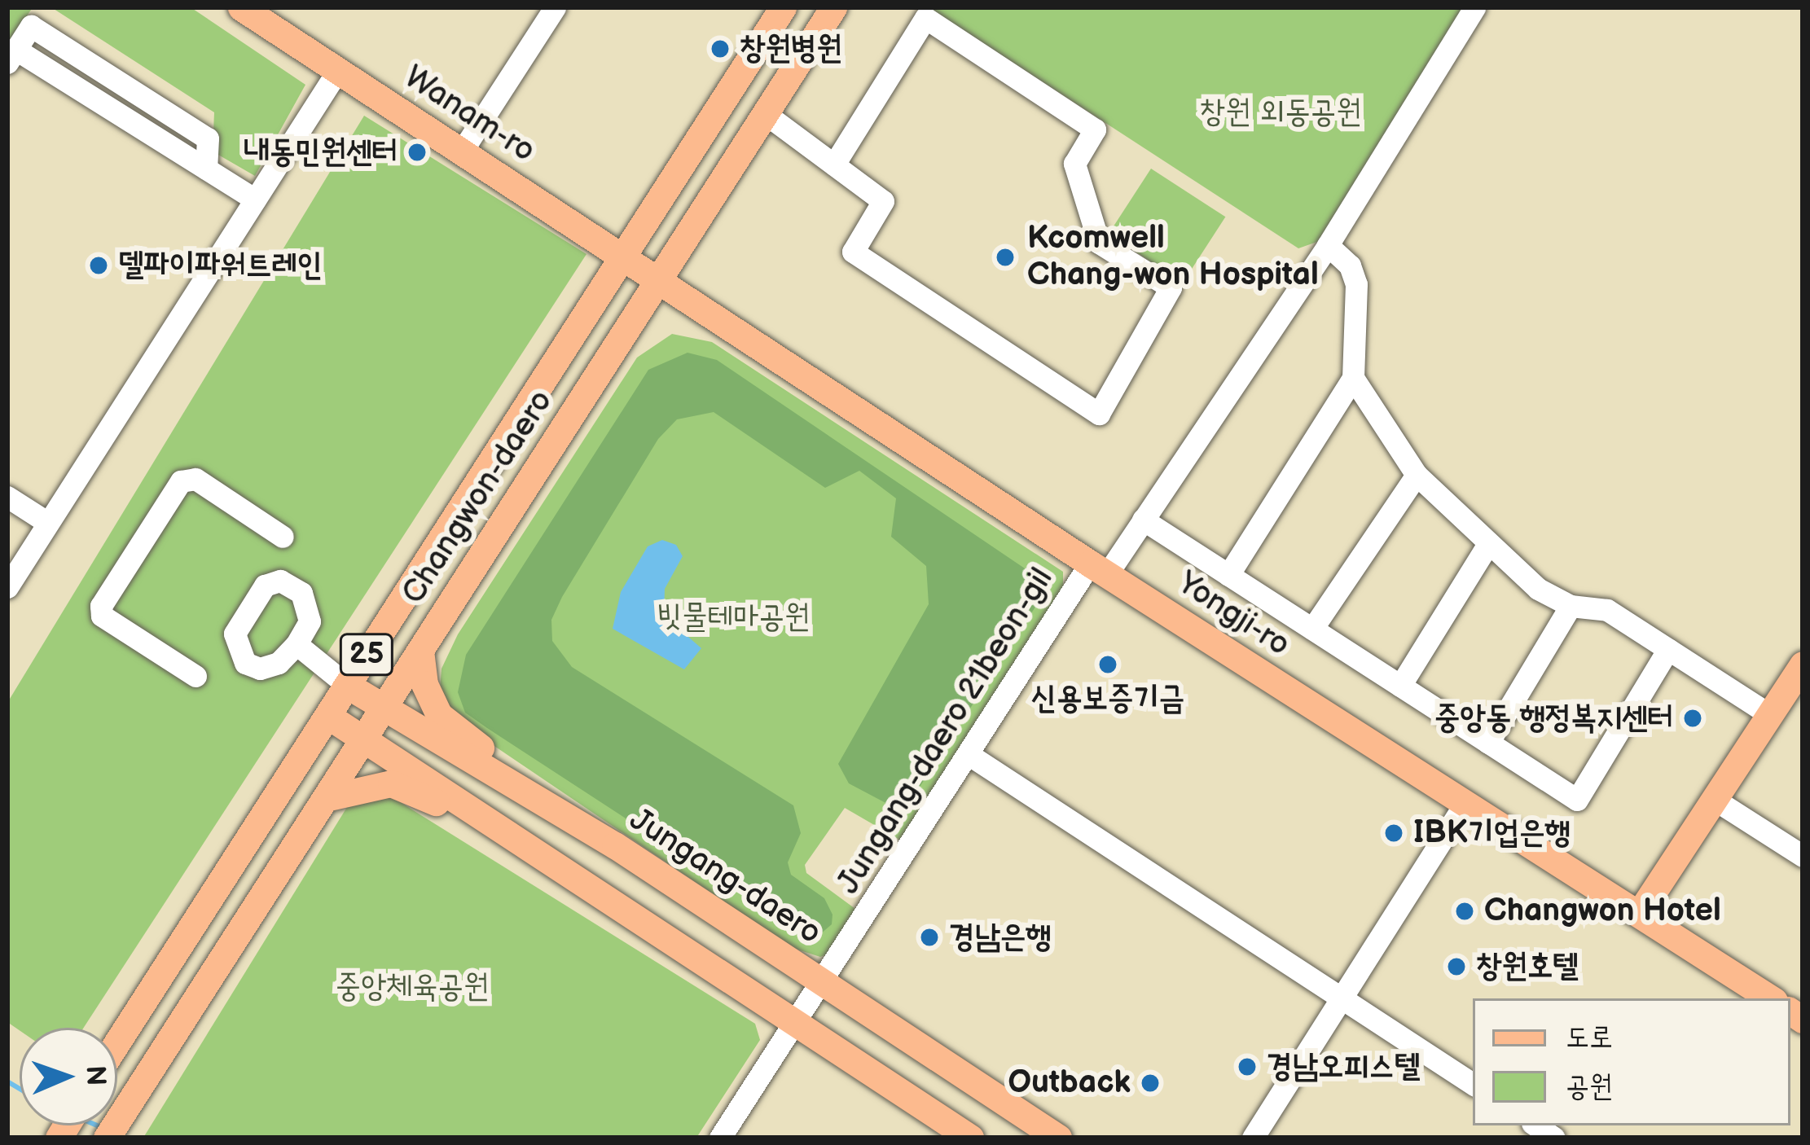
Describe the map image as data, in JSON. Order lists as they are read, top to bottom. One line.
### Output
{"streets":{"main road":["Wanam-ro","Changwon-daero","Yongji-ro","25","Jungang-daero"],"street":["Jungang-daero 21beon-gil"]},"crossings":[["Wanam-ro","Changwon-daero"],["Wanam-ro","Yongji-ro"],["Changwon-daero","Yongji-ro"],["Changwon-daero","25"],["Changwon-daero","Jungang-daero"],["Yongji-ro","Jungang-daero 21beon-gil"],["Jungang-daero 21beon-gil","Jungang-daero"]],"parks":["창원 외동공원","빗물테마공원","중앙체육공원"],"places":["창원병원","내동민원센터","Kcomwell Chang-won Hospital","델파이파워트레인","신용보증기금","중앙동 행정복지센터","IBK기업은행","Changwon Hotel","경남은행","창원호텔","경남오피스텔","Outback"],"legend":["도로","공원"],"north":"right"}
